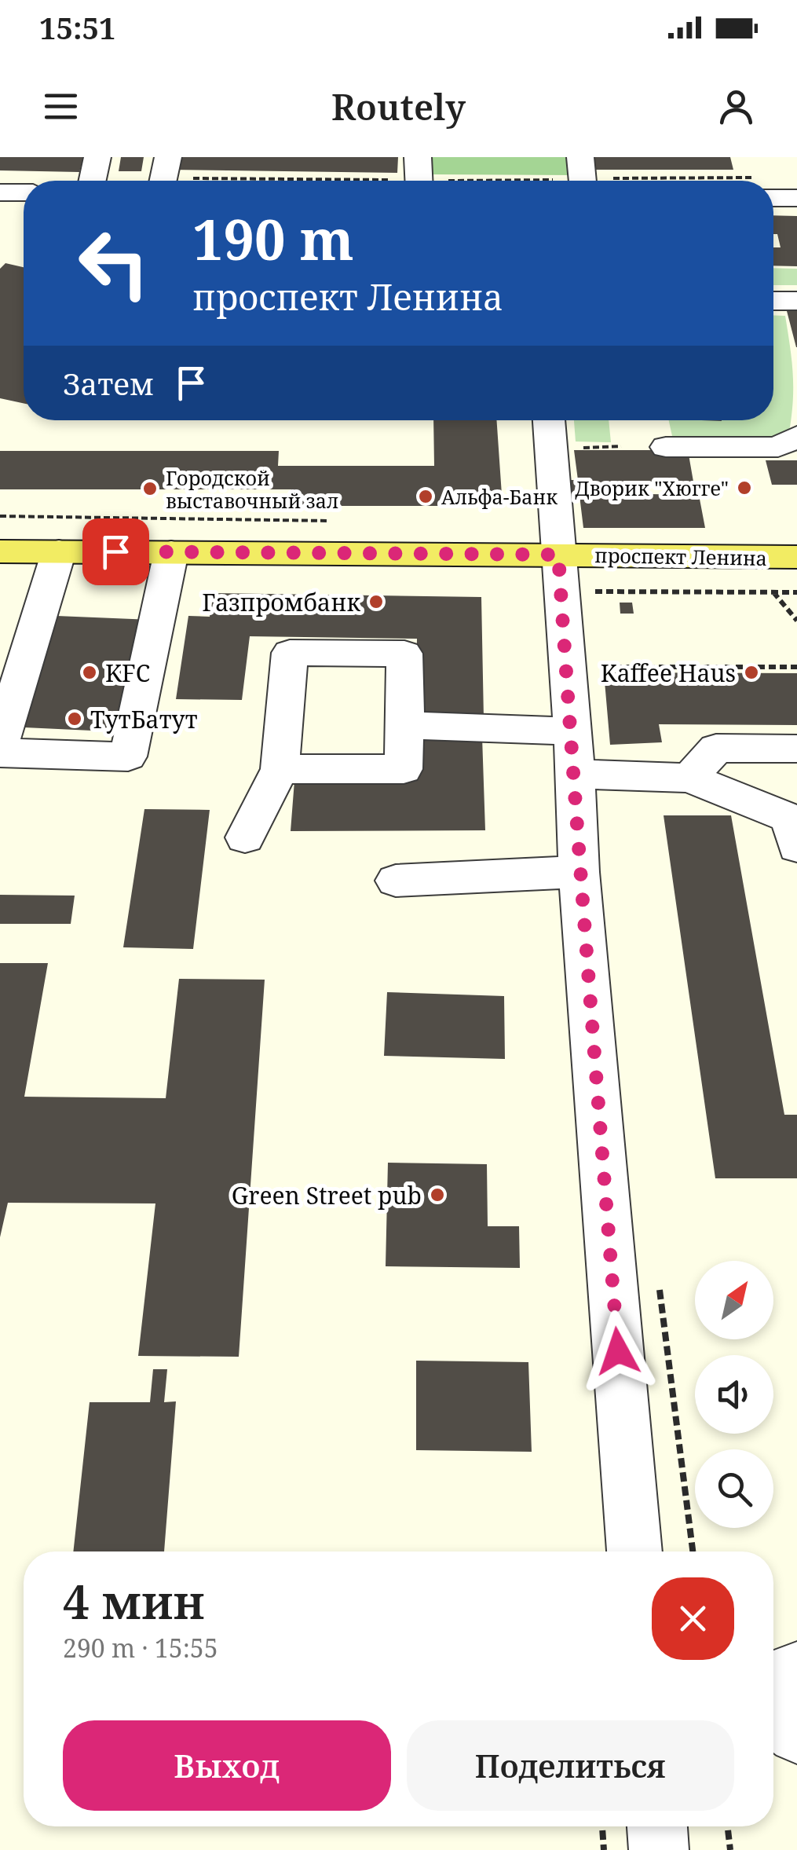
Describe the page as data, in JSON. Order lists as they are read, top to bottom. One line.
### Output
{"streets":{"main road":["проспект Ленина"]},"places":["Дворик \"Хюгге\"","Городской выставочный зал","Альфа-Банк","Газпромбанк","KFC","Kaffee Haus","ТутБатут","Green Street pub"],"north":"top right","page":{"status":"15:51","header":"Routely","turn":["190 m","проспект Ленина"],"then":"Затем","heading":["4 мин","290 m · 15:55"],"buttons":["Выход","Поделиться"]}}
